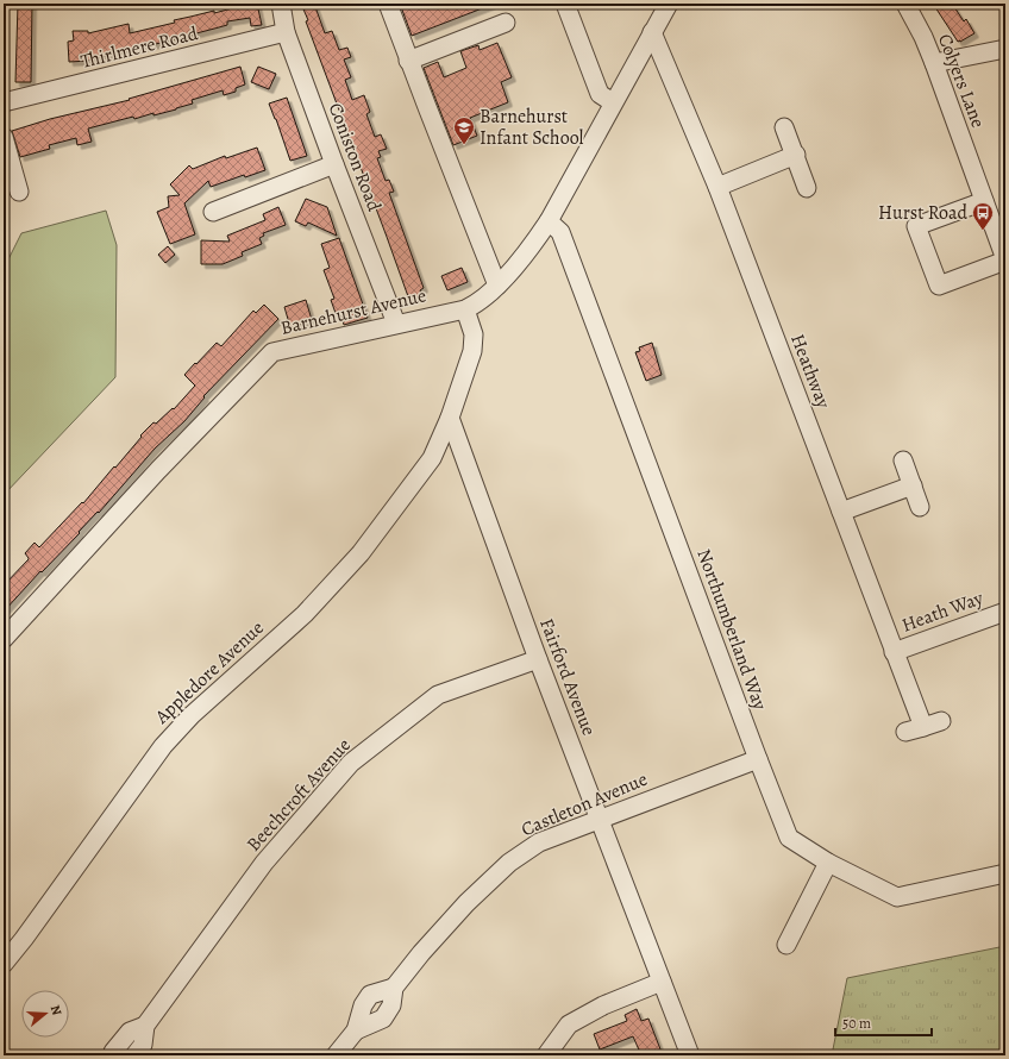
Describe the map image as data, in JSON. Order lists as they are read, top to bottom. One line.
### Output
{"streets":{"street":["Thirlmere Road","Colyers Lane","Coniston Road","Barnehurst Avenue","Heathway","Heath Way","Northumberland Way","Appledore Avenue","Fairford Avenue","Beechcroft Avenue","Castleton Avenue"]},"crossings":[["Thirlmere Road","Coniston Road"],["Coniston Road","Barnehurst Avenue"],["Barnehurst Avenue","Heathway"],["Barnehurst Avenue","Northumberland Way"],["Heathway","Heath Way"],["Northumberland Way","Castleton Avenue"],["Appledore Avenue","Fairford Avenue"],["Fairford Avenue","Beechcroft Avenue"],["Fairford Avenue","Castleton Avenue"]],"places":{"school or university":["Barnehurst Infant School"],"bus stop":["Hurst Road"]},"scale_bar":"50 m","north":"right"}
